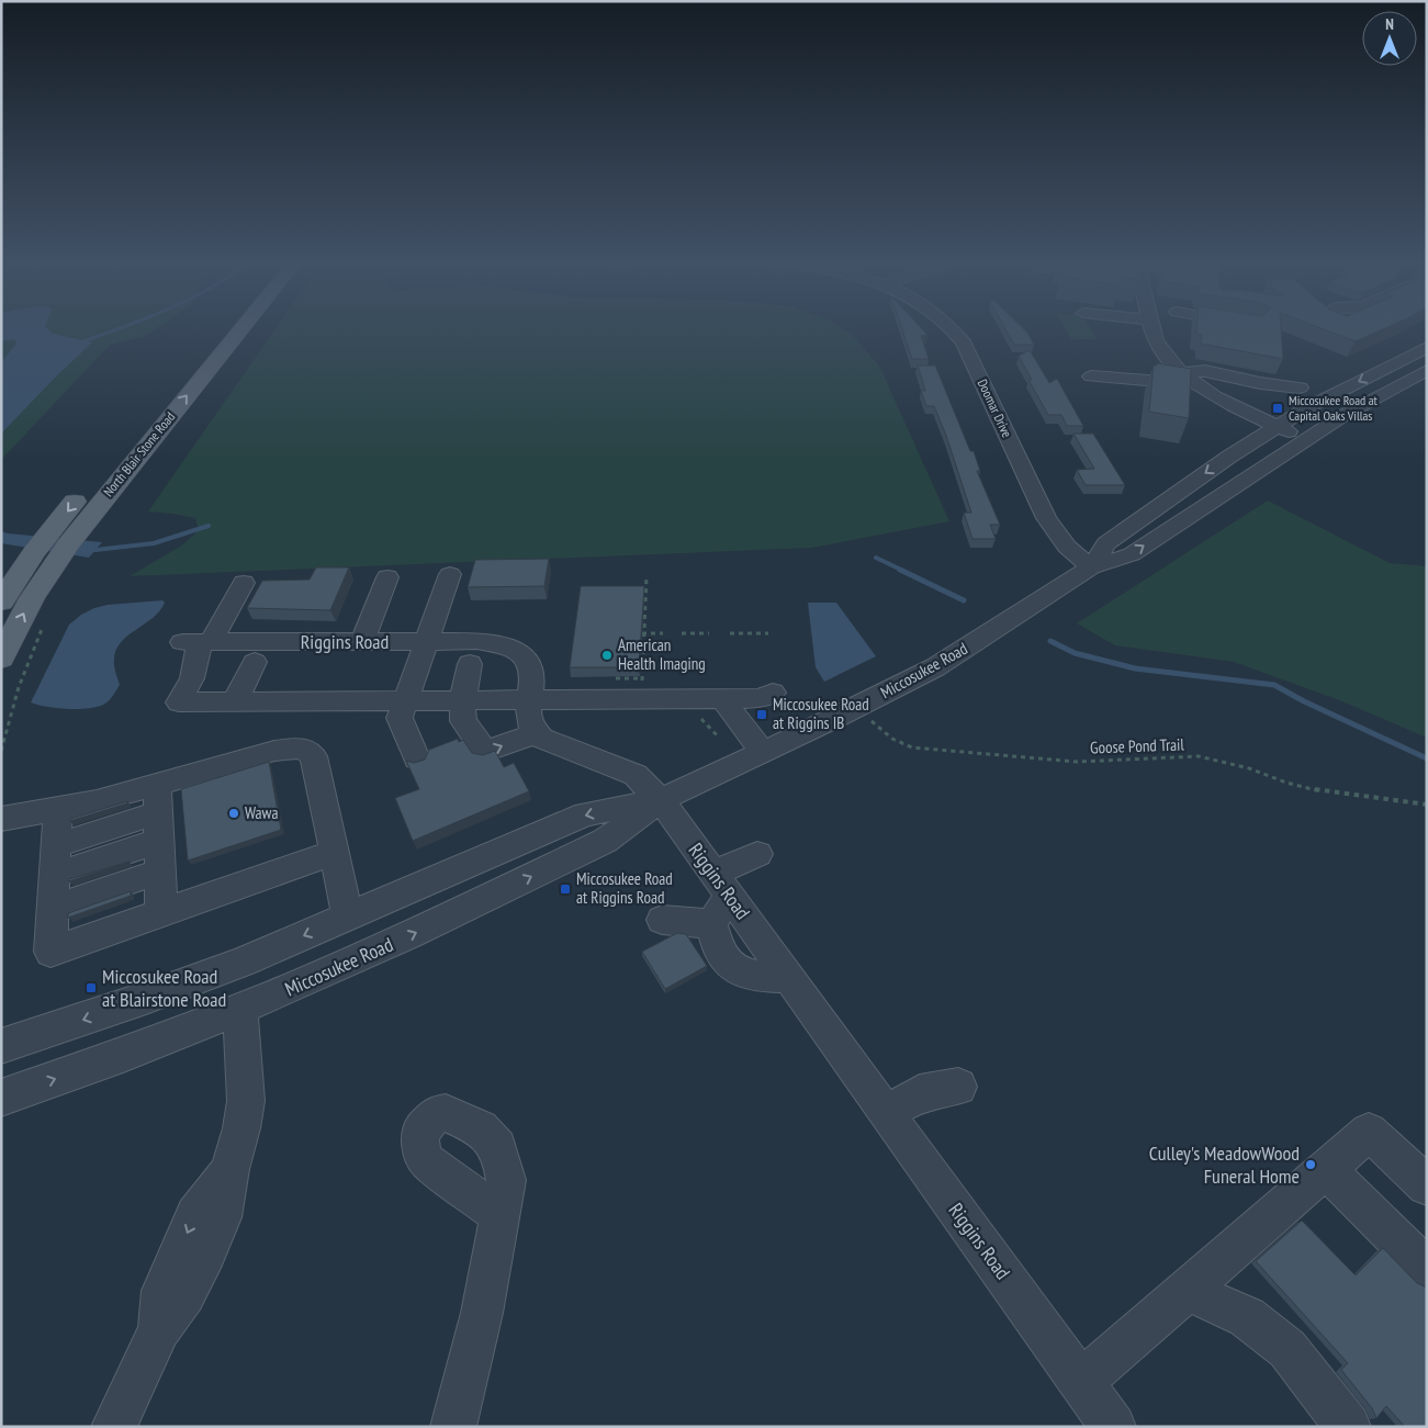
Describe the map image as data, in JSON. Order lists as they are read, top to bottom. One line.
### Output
{"streets":{"main road":["North Blair Stone Road"],"street":["Doomar Drive","Riggins Road","Miccosukee Road"],"path":["Goose Pond Trail"]},"crossings":[["Doomar Drive","Miccosukee Road"],["Riggins Road","Miccosukee Road"],["Miccosukee Road","Goose Pond Trail"]],"places":{"transit":["Miccosukee Road at Capital Oaks Villas","Miccosukee Road at Riggins IB","Miccosukee Road at Riggins Road","Miccosukee Road at Blairstone Road"],"other":["American Health Imaging","Wawa","Culley's MeadowWood Funeral Home"]},"north":"top"}
